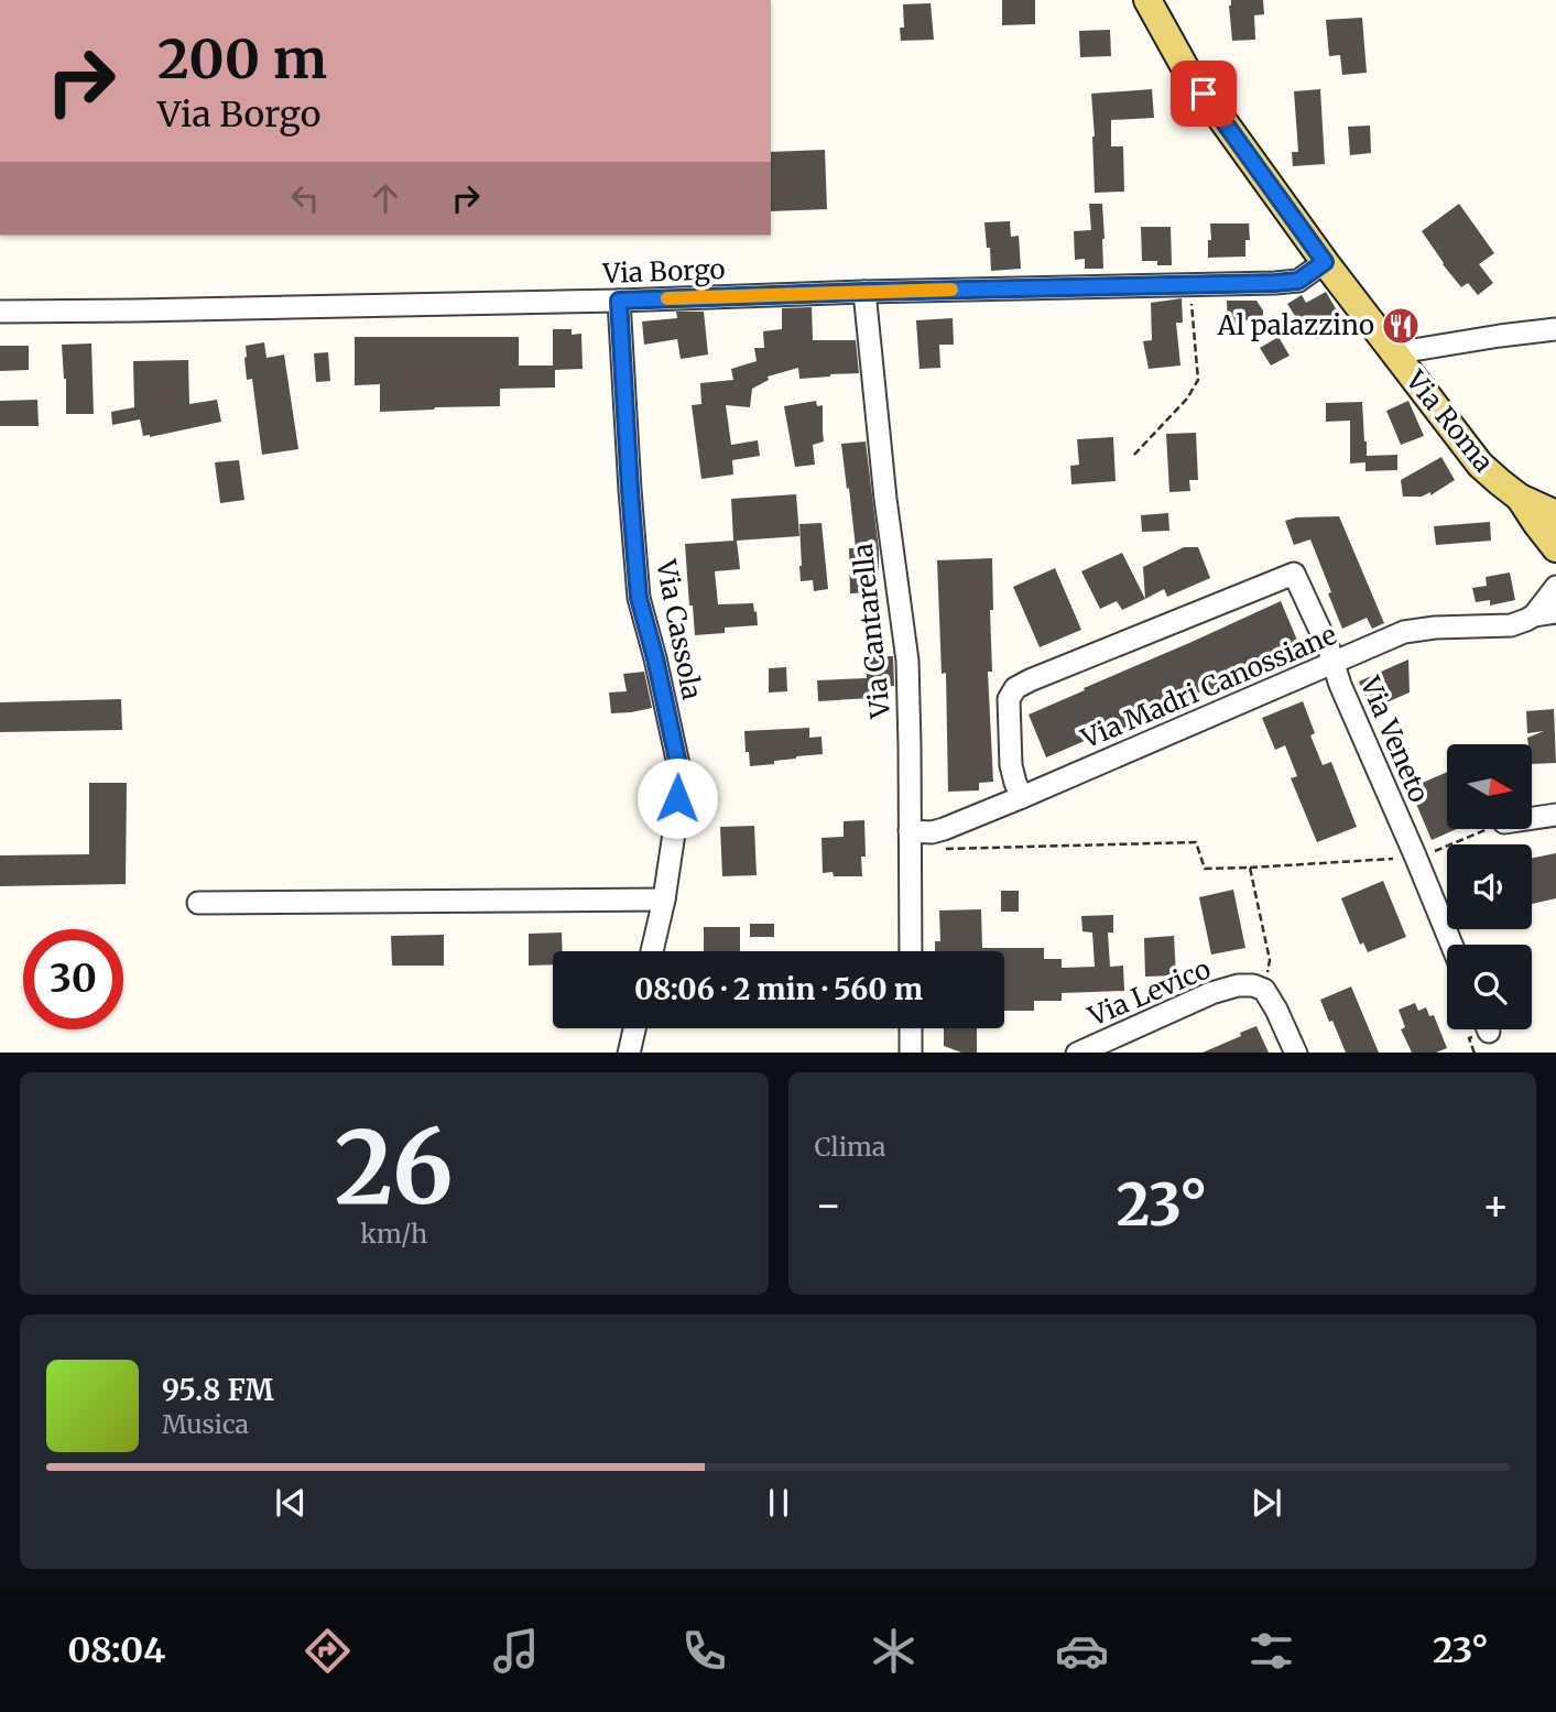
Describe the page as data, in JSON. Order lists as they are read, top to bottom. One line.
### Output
{"streets":{"main road":["Via Roma"],"street":["Via Borgo","Via Cassola","Via Cantarella","Via Madri Canossiane","Via Veneto","Via Levico"]},"crossings":[["Via Borgo","Via Roma"],["Via Borgo","Via Cassola"],["Via Borgo","Via Cantarella"],["Via Cantarella","Via Madri Canossiane"],["Via Madri Canossiane","Via Veneto"]],"places":{"restaurant":["Al palazzino"]},"north":"right","page":{"turn":["200 m","Via Borgo"],"limit":"30","trip":"08:06 · 2 min · 560 m","tile":[["26","km/h"],"Clima"],"heat":["−","23°","+"],"song":["95.8 FM","Musica"],"tabs":["08:04","23°"]}}
